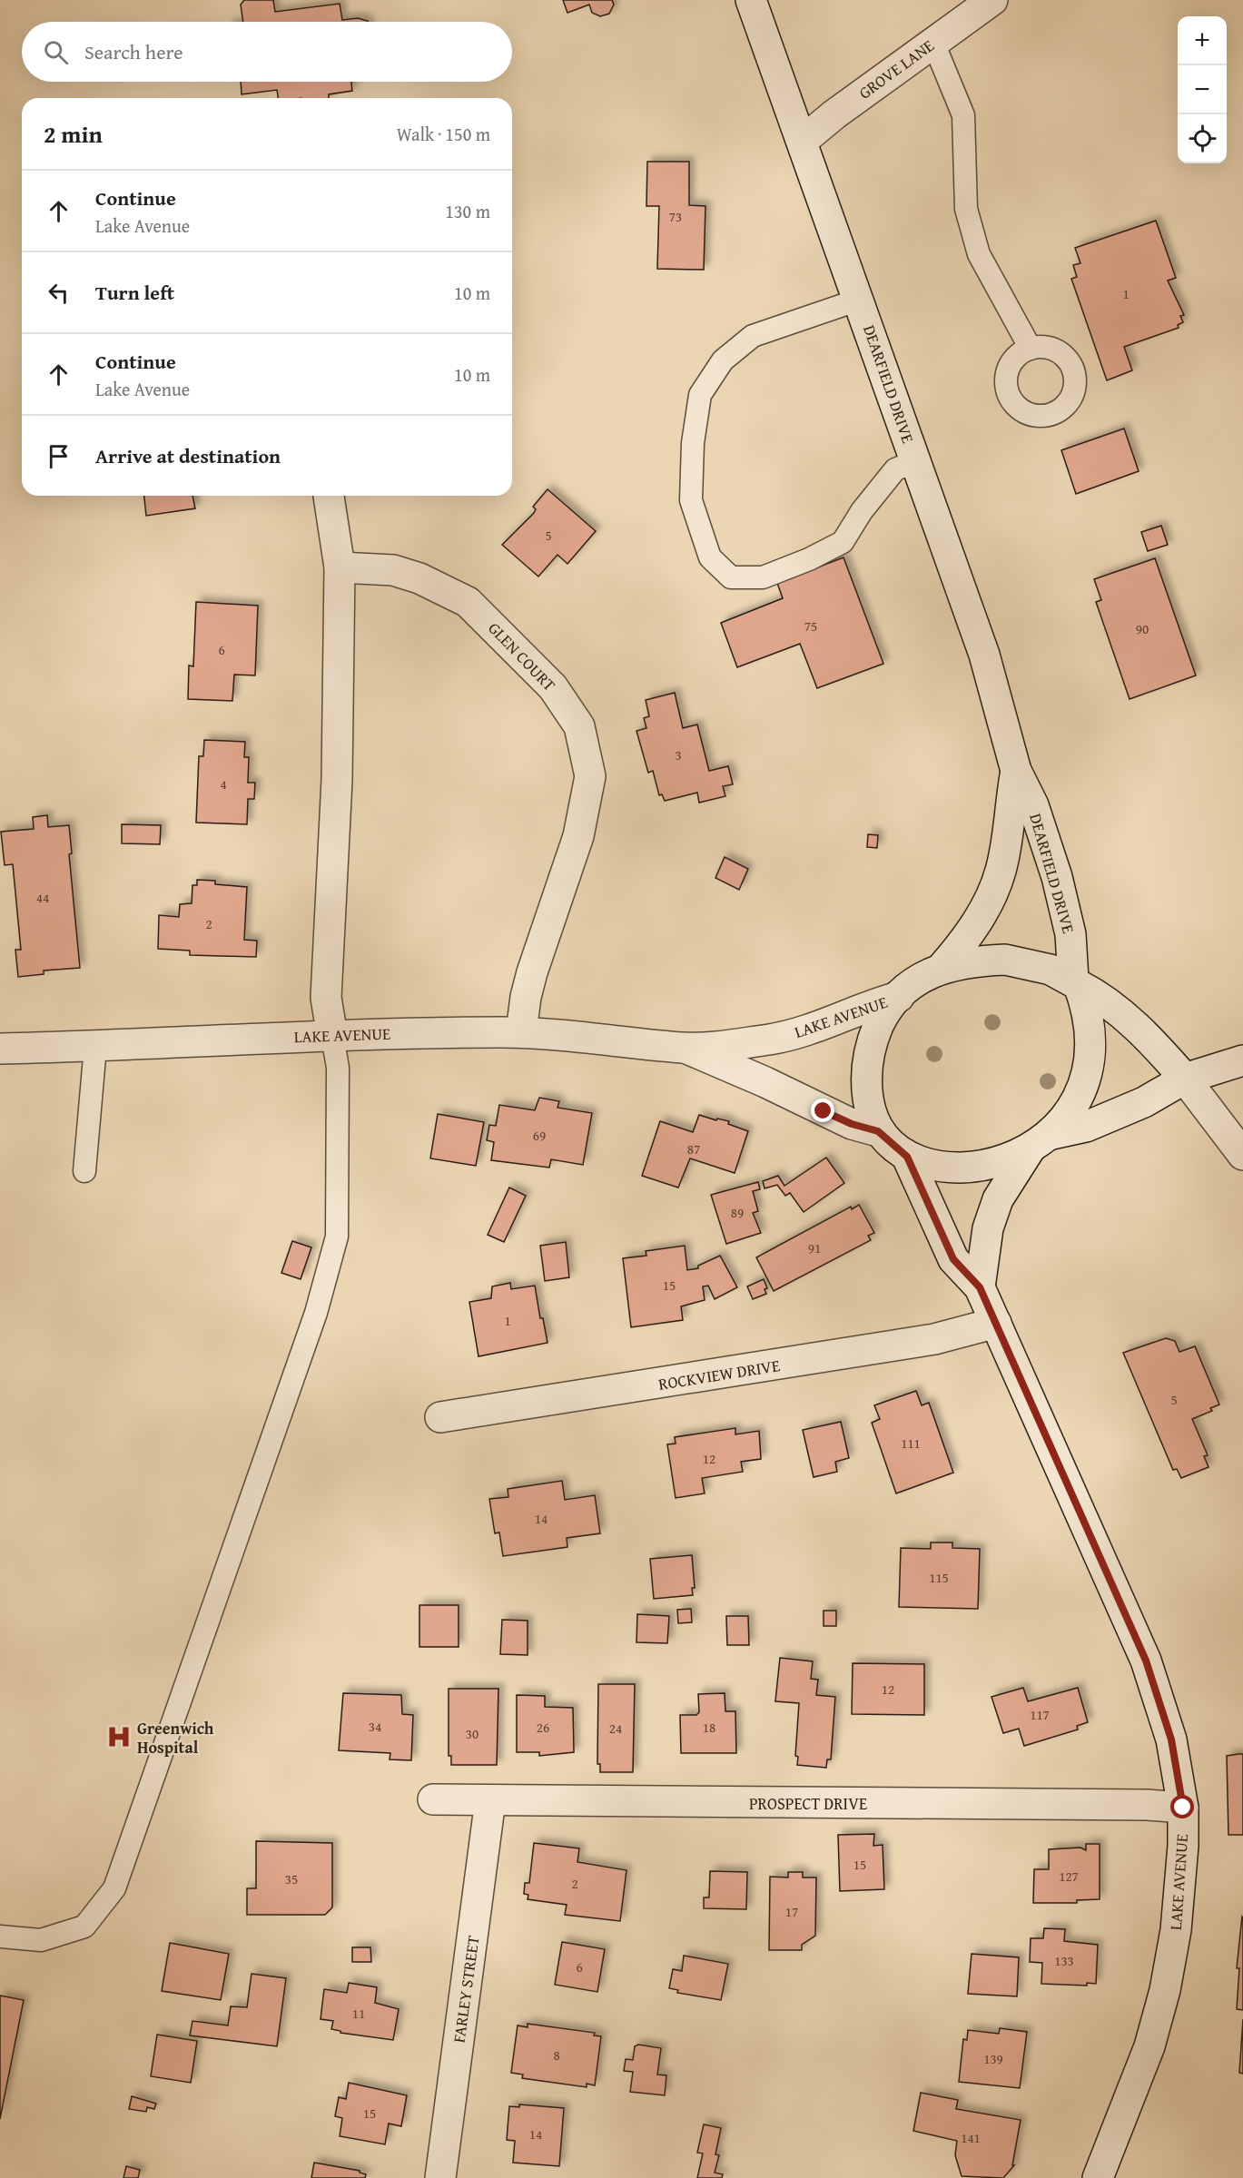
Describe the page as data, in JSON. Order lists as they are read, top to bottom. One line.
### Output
{"streets":{"street":["GROVE LANE","DEARFIELD DRIVE","GLEN COURT","LAKE AVENUE","ROCKVIEW DRIVE","PROSPECT DRIVE","FARLEY STREET"]},"crossings":[["GROVE LANE","DEARFIELD DRIVE"],["GLEN COURT","LAKE AVENUE"],["LAKE AVENUE","ROCKVIEW DRIVE"],["LAKE AVENUE","PROSPECT DRIVE"],["PROSPECT DRIVE","FARLEY STREET"]],"places":{"hospital":["Greenwich Hospital"]},"house_numbers":["73","1","5","75","90","6","3","4","44","2","69","87","89","91","15","1","5","111","12","14","115","12","117","34","26","18","24","30","15","127","35","2","17","133","6","11","8","139","15","14","141"],"page":{"map_buttons":["+","−"],"search":"Search here","heading":["2 min","Walk · 150 m"],"list":[["Continue","Lake Avenue","130 m"],["Turn left","10 m"],["Continue","Lake Avenue","10 m"],"Arrive at destination"]}}
